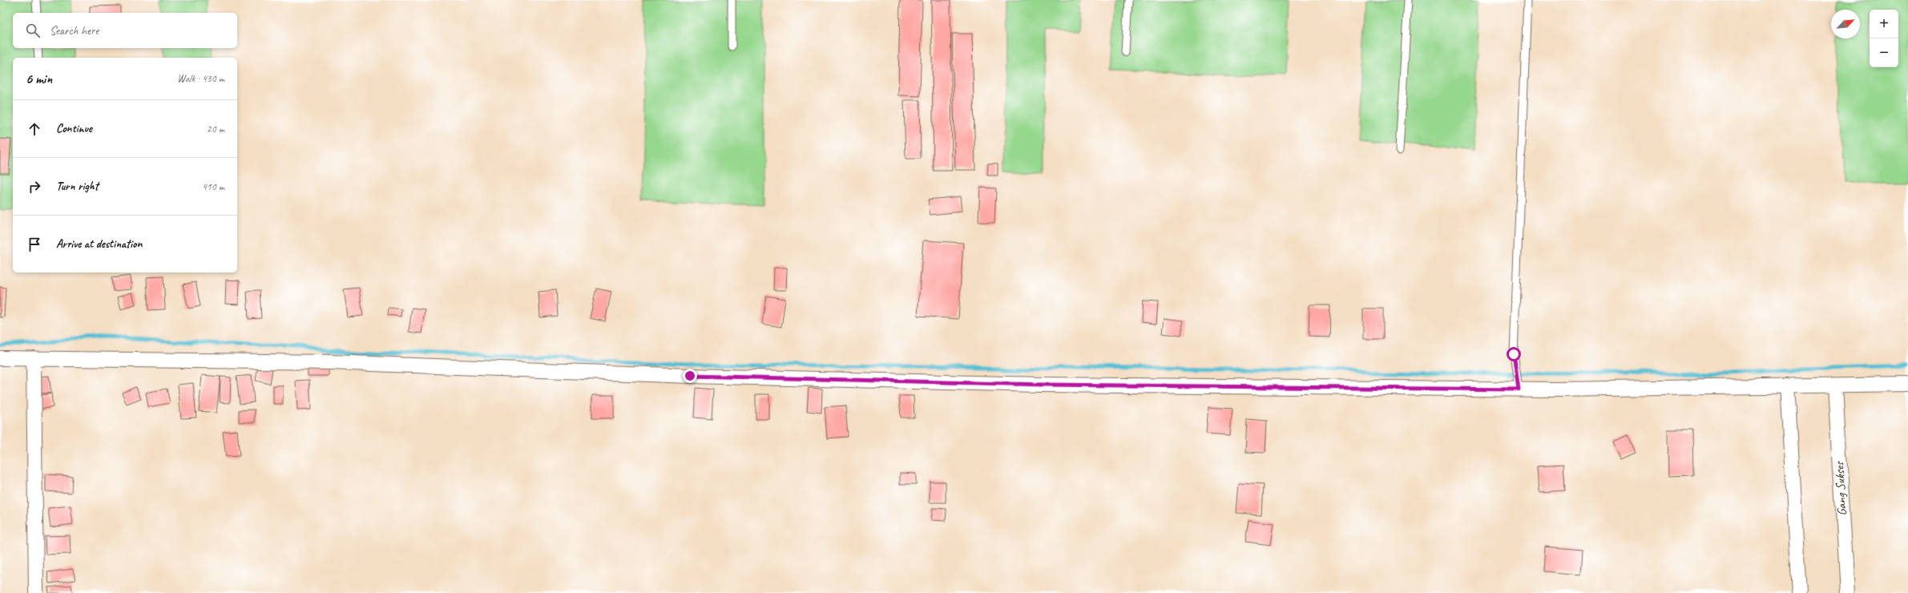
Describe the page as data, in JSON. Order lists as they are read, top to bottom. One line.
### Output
{"streets":{"street":["Gang Sukses"]},"north":"top right","page":{"map_buttons":["+","−"],"search":"Search here","heading":["6 min","Walk · 430 m"],"list":[["Continue","20 m"],["Turn right","410 m"],"Arrive at destination"]}}
